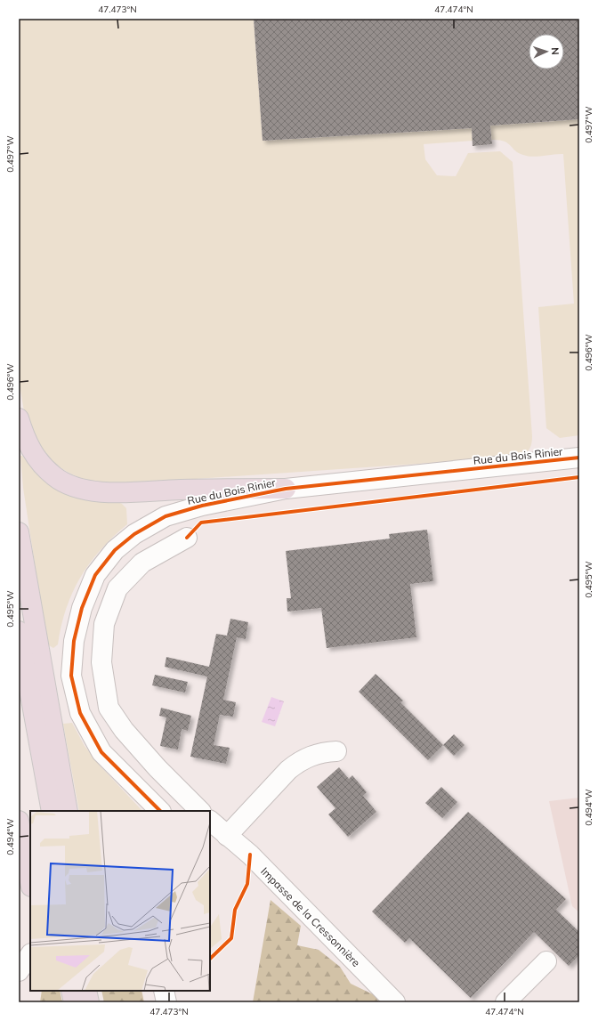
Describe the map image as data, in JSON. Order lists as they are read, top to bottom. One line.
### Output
{"streets":{"street":["Rue du Bois Rinier","Impasse de la Cressonnière"]},"north":"right","coordinates":["47.473°N","47.474°N","0.497°W","0.496°W","0.495°W","0.494°W"]}
